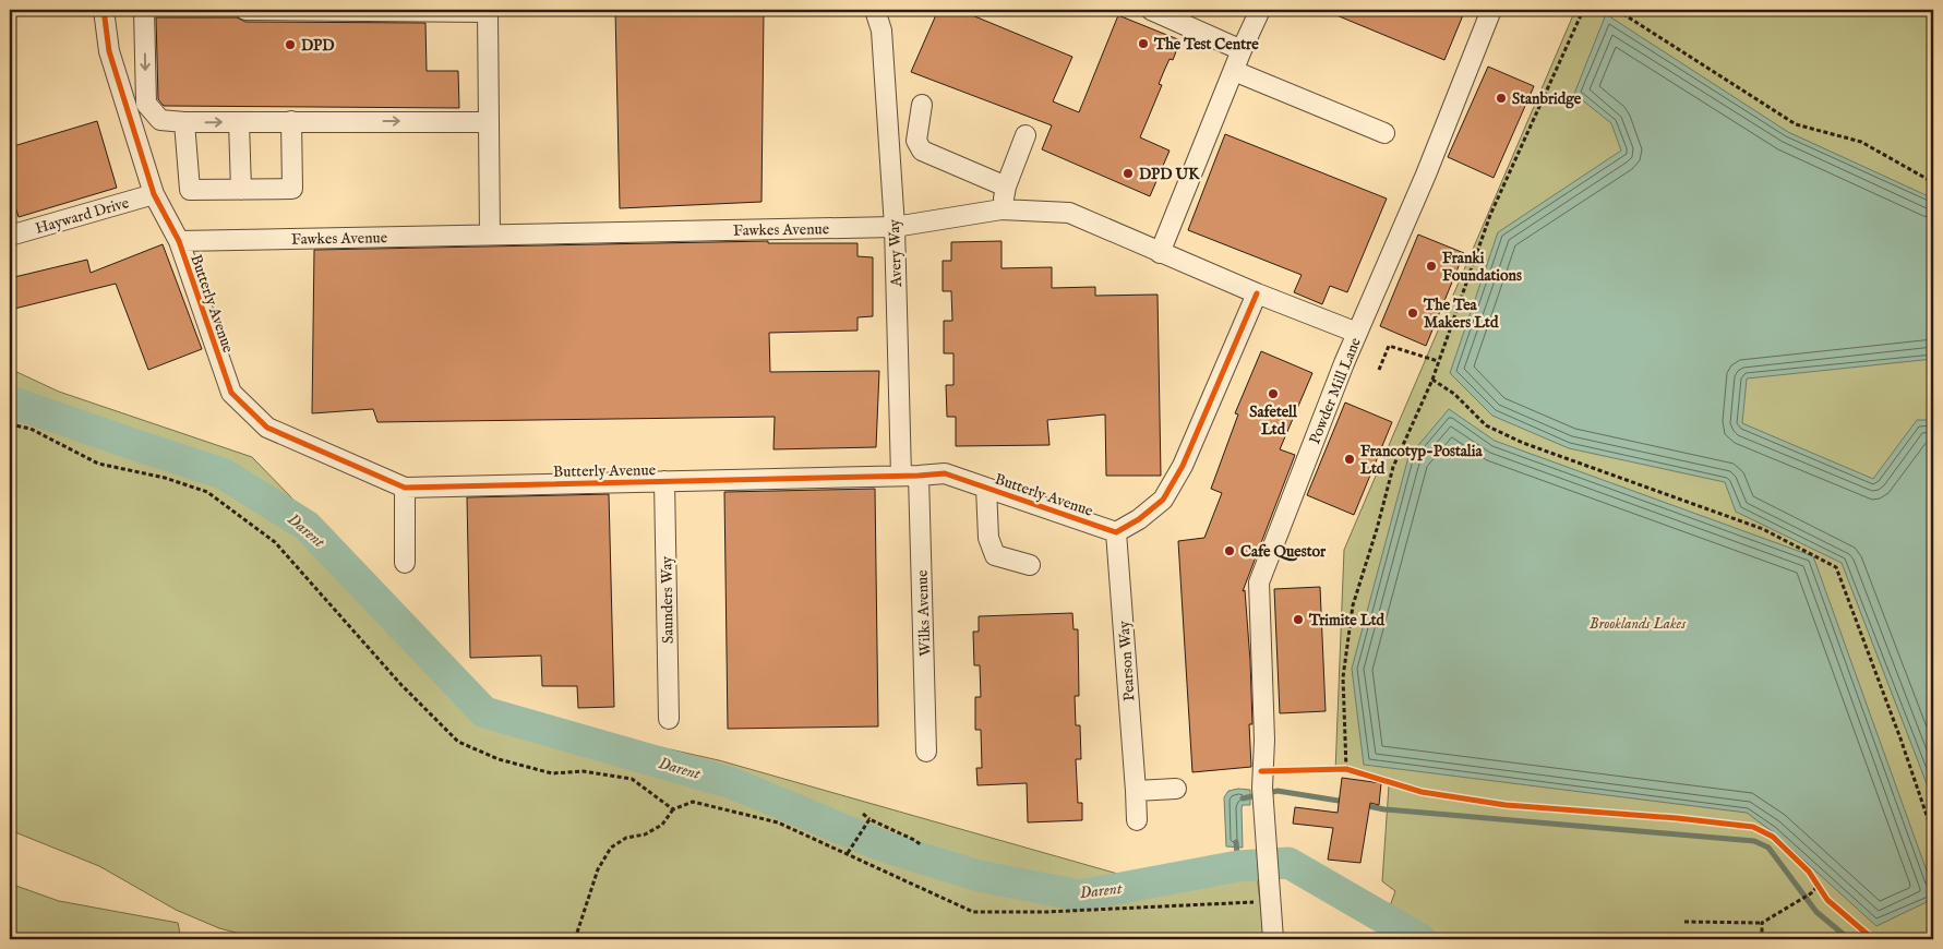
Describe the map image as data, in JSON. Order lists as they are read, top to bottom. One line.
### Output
{"streets":{"street":["Hayward Drive","Fawkes Avenue","Avery Way","Butterly Avenue","Powder Mill Lane","Saunders Way","Wilks Avenue","Pearson Way"]},"crossings":[["Hayward Drive","Butterly Avenue"],["Fawkes Avenue","Avery Way"],["Fawkes Avenue","Butterly Avenue"],["Fawkes Avenue","Powder Mill Lane"],["Avery Way","Butterly Avenue"],["Avery Way","Wilks Avenue"],["Butterly Avenue","Saunders Way"],["Butterly Avenue","Wilks Avenue"],["Butterly Avenue","Pearson Way"]],"water":["Darent"],"parks":["Brooklands Lakes"],"places":["The Test Centre","DPD","Stanbridge","DPD UK","Franki Foundations","The Tea Makers Ltd","Safetell Ltd","Francotyp-Postalia Ltd","Cafe Questor","Trimite Ltd"]}
